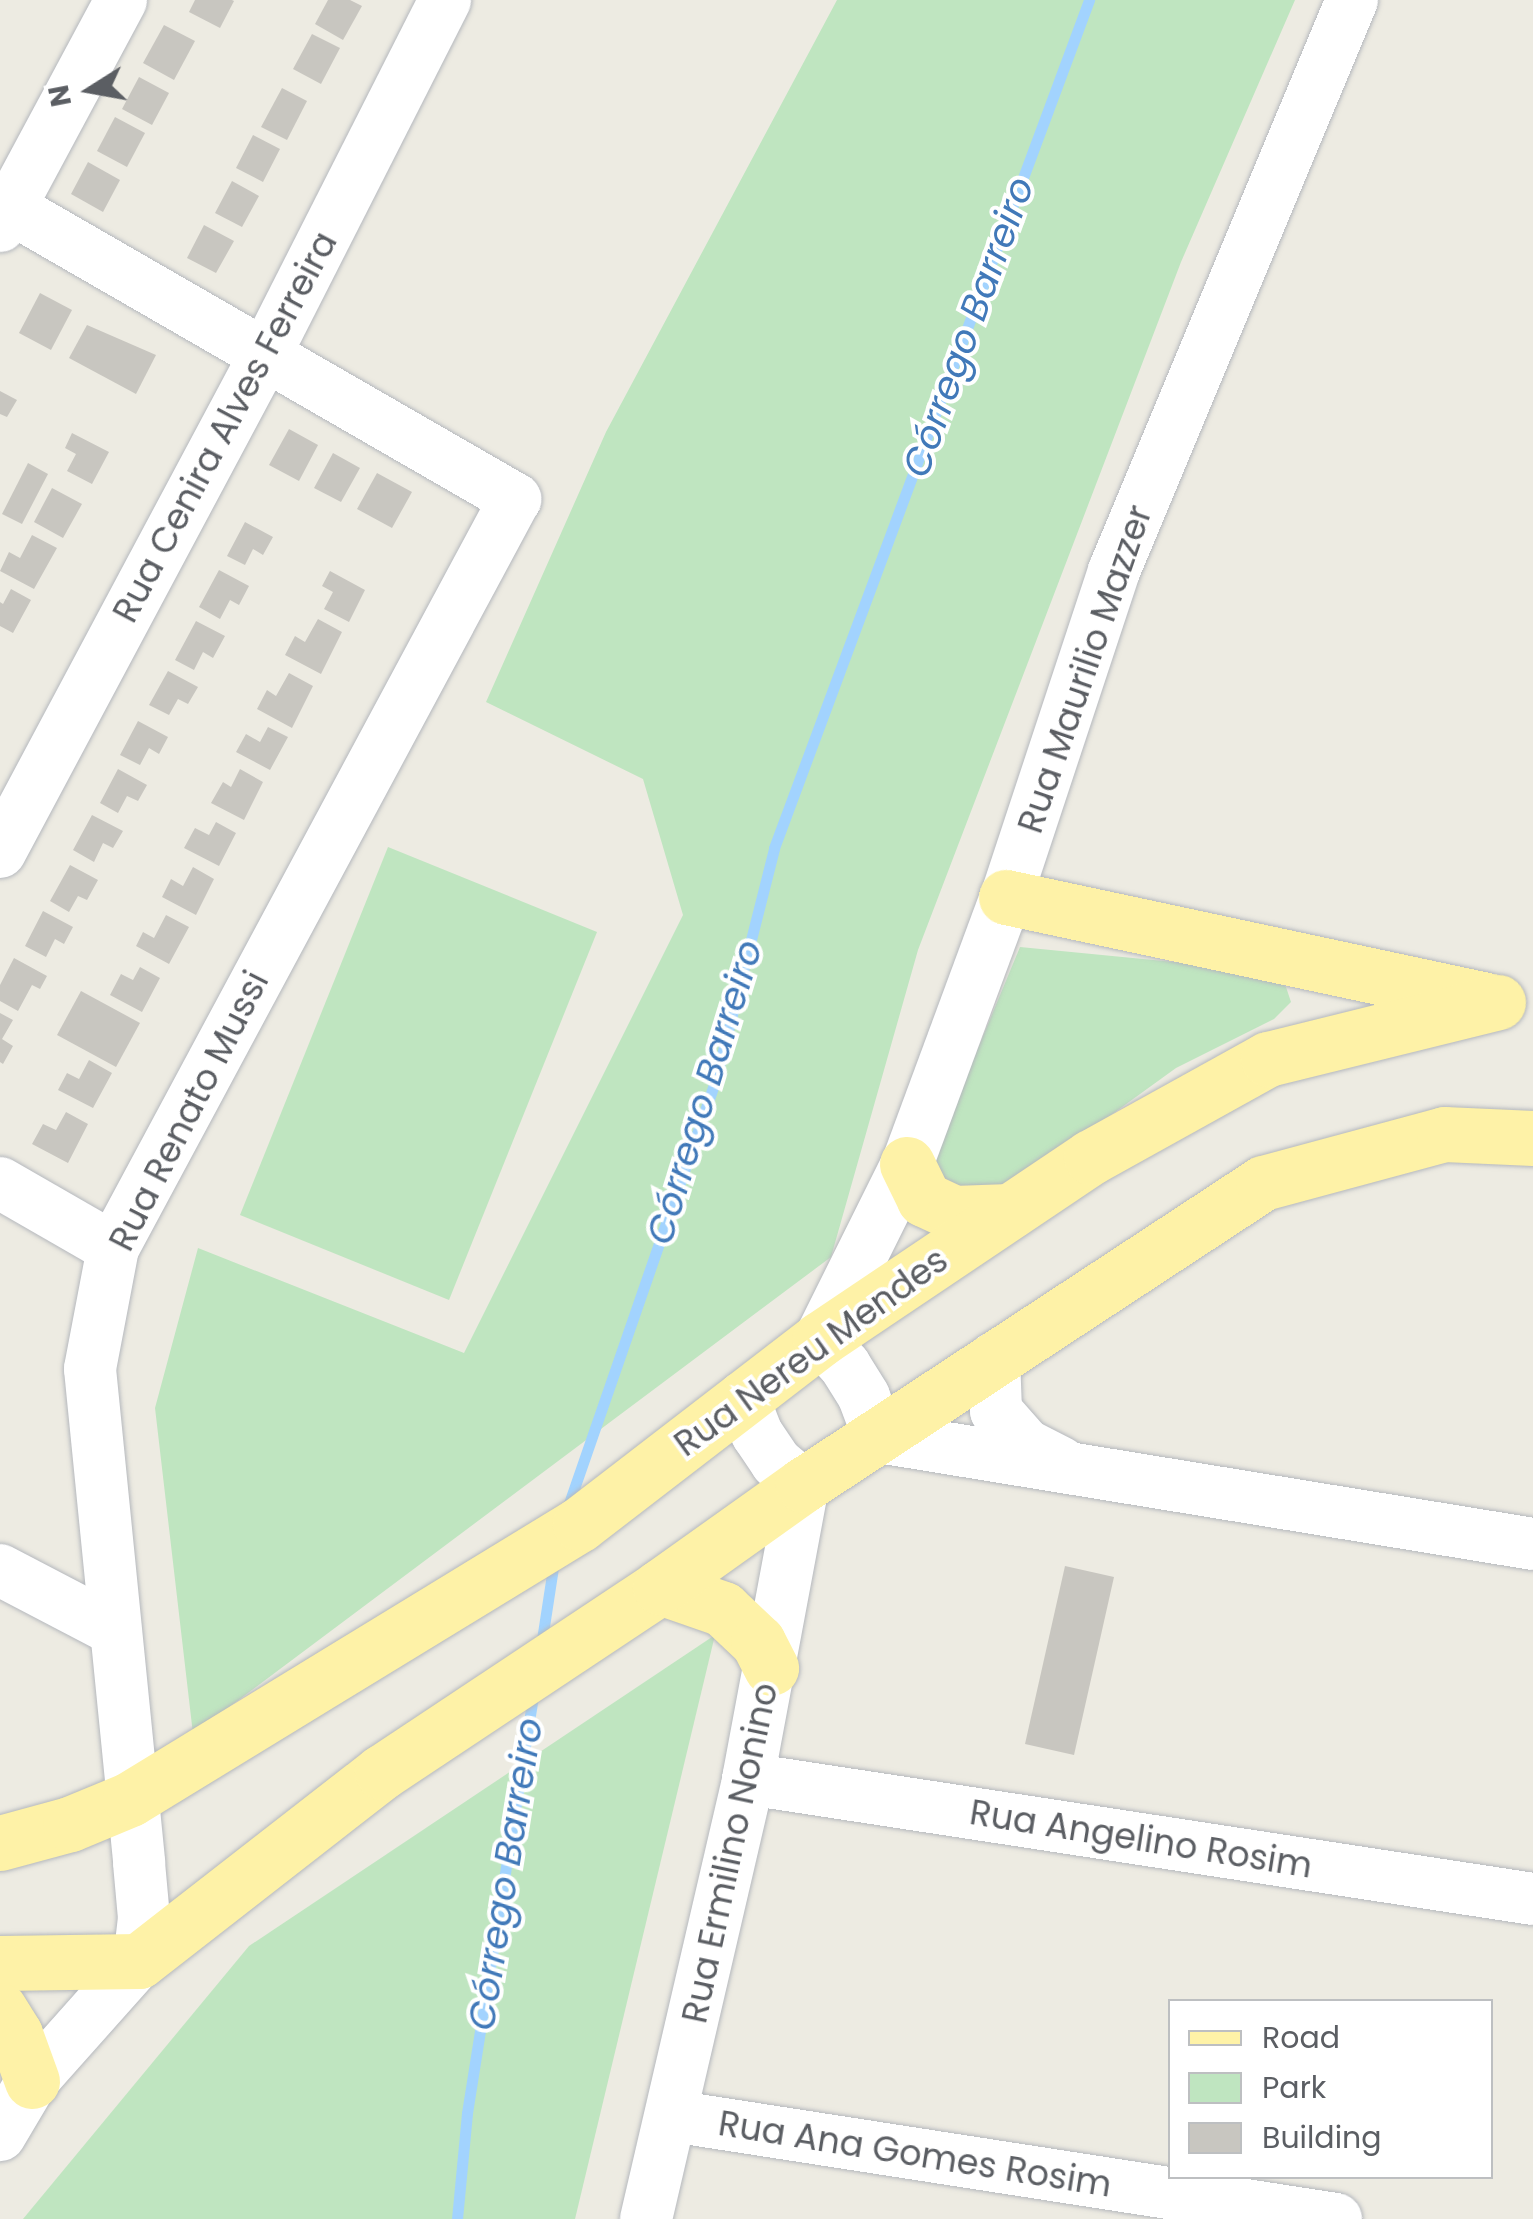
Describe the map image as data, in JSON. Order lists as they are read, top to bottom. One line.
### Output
{"streets":{"main road":["Rua Nereu Mendes"],"street":["Rua Cenira Alves Ferreira","Rua Maurilio Mazzer","Rua Renato Mussi","Rua Angelino Rosim","Rua Ermilino Nonino","Rua Ana Gomes Rosim"]},"crossings":[["Rua Cenira Alves Ferreira","Rua Renato Mussi"],["Rua Maurilio Mazzer","Rua Nereu Mendes"],["Rua Renato Mussi","Rua Nereu Mendes"],["Rua Angelino Rosim","Rua Ermilino Nonino"],["Rua Ermilino Nonino","Rua Ana Gomes Rosim"]],"water":["Córrego Barreiro"],"legend":["Road","Park","Building"],"north":"left"}
